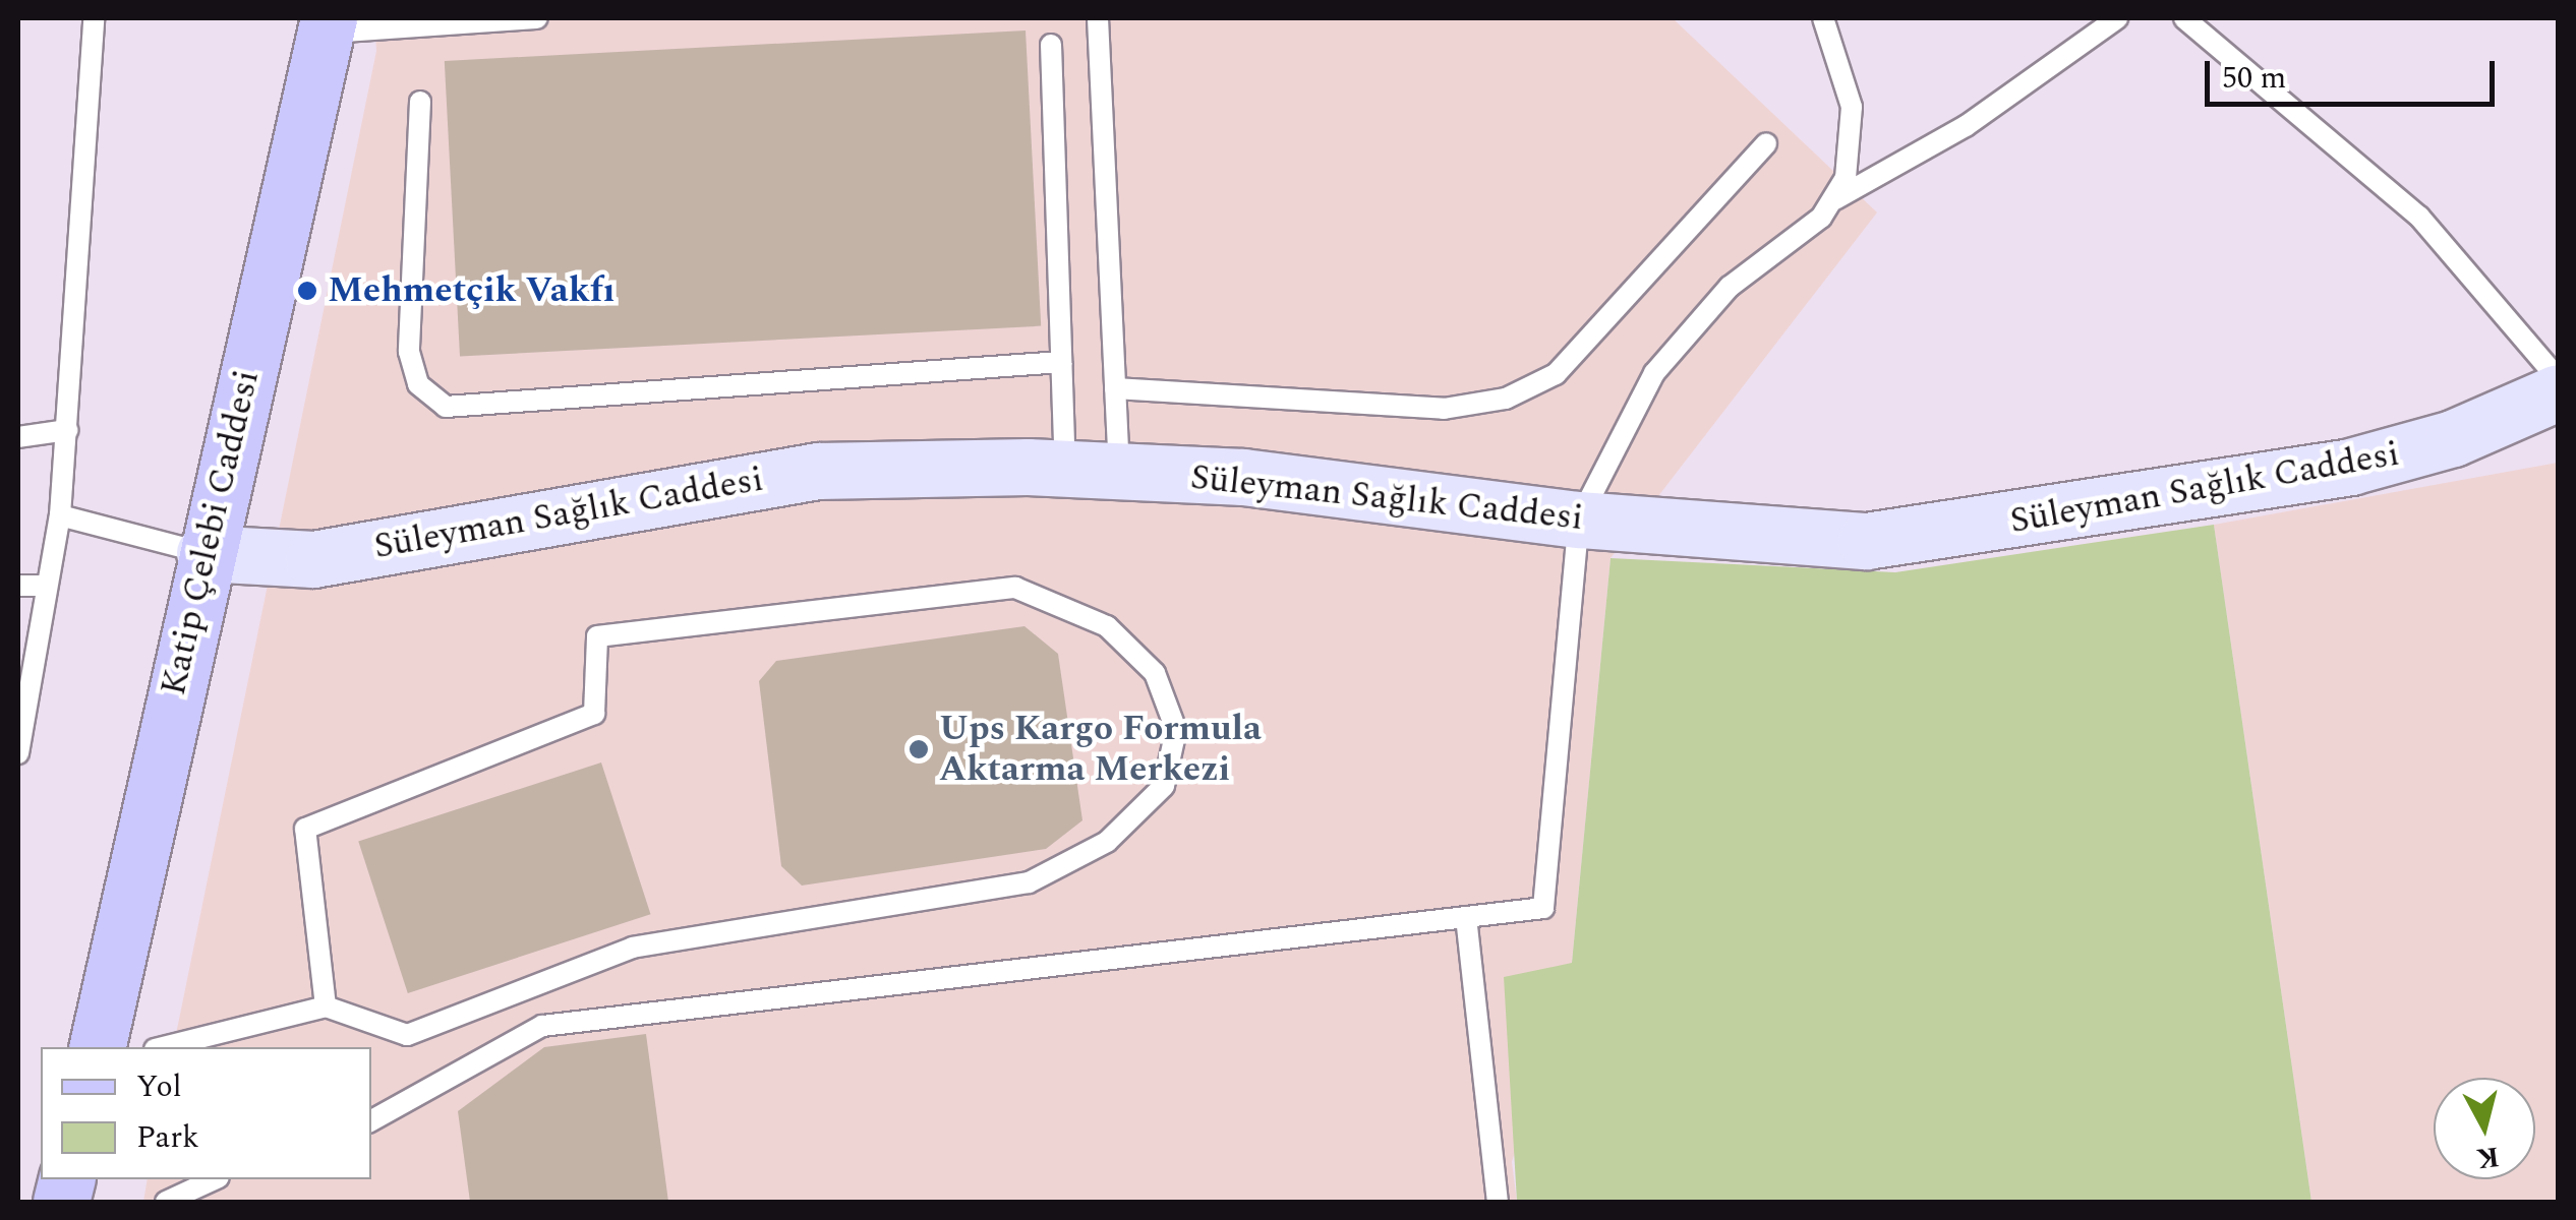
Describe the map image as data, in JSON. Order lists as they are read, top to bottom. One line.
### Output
{"streets":{"main road":["Katip Çelebi Caddesi"],"street":["Süleyman Sağlık Caddesi"]},"crossings":[["Süleyman Sağlık Caddesi","Katip Çelebi Caddesi"]],"places":["Mehmetçik Vakfı","Ups Kargo Formula Aktarma Merkezi"],"legend":["Yol","Park"],"scale_bar":"50 m","north":"bottom"}
